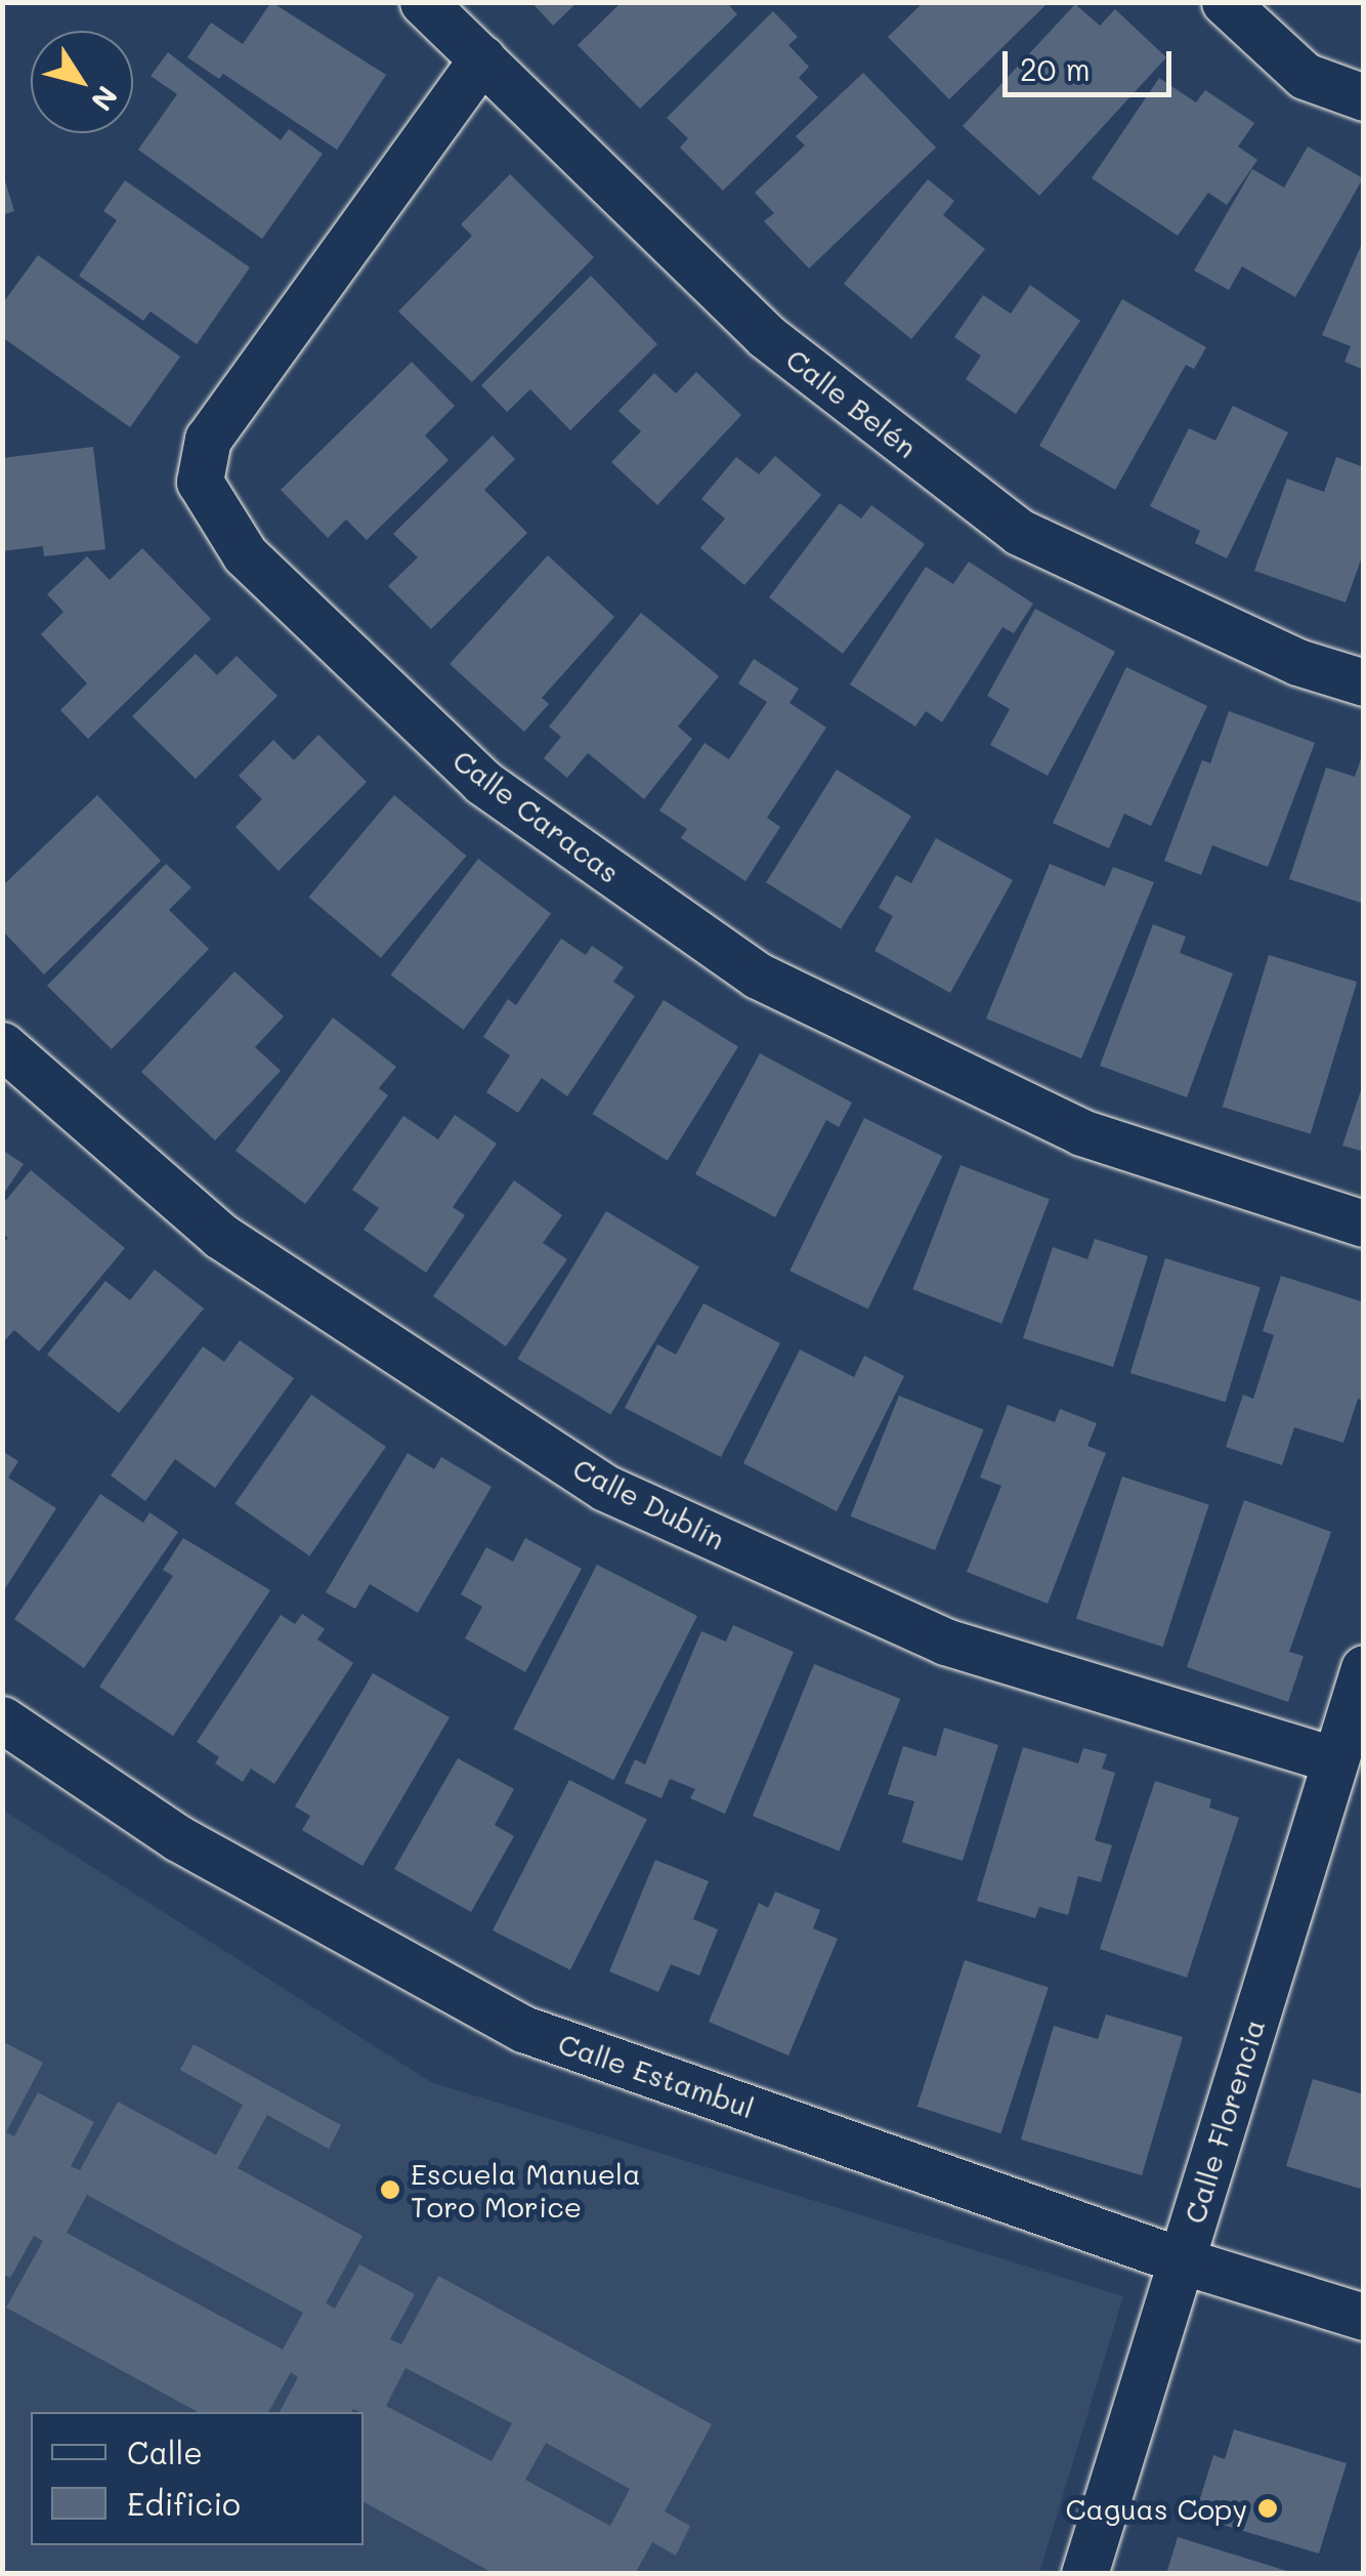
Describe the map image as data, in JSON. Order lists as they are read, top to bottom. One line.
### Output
{"streets":{"street":["Calle Belén","Calle Caracas","Calle Dublín","Calle Estambul","Calle Florencia"]},"crossings":[["Calle Belén","Calle Caracas"],["Calle Dublín","Calle Florencia"],["Calle Estambul","Calle Florencia"]],"places":["Escuela Manuela Toro Morice","Caguas Copy"],"legend":["Calle","Edificio"],"scale_bar":"20 m","north":"bottom right"}
